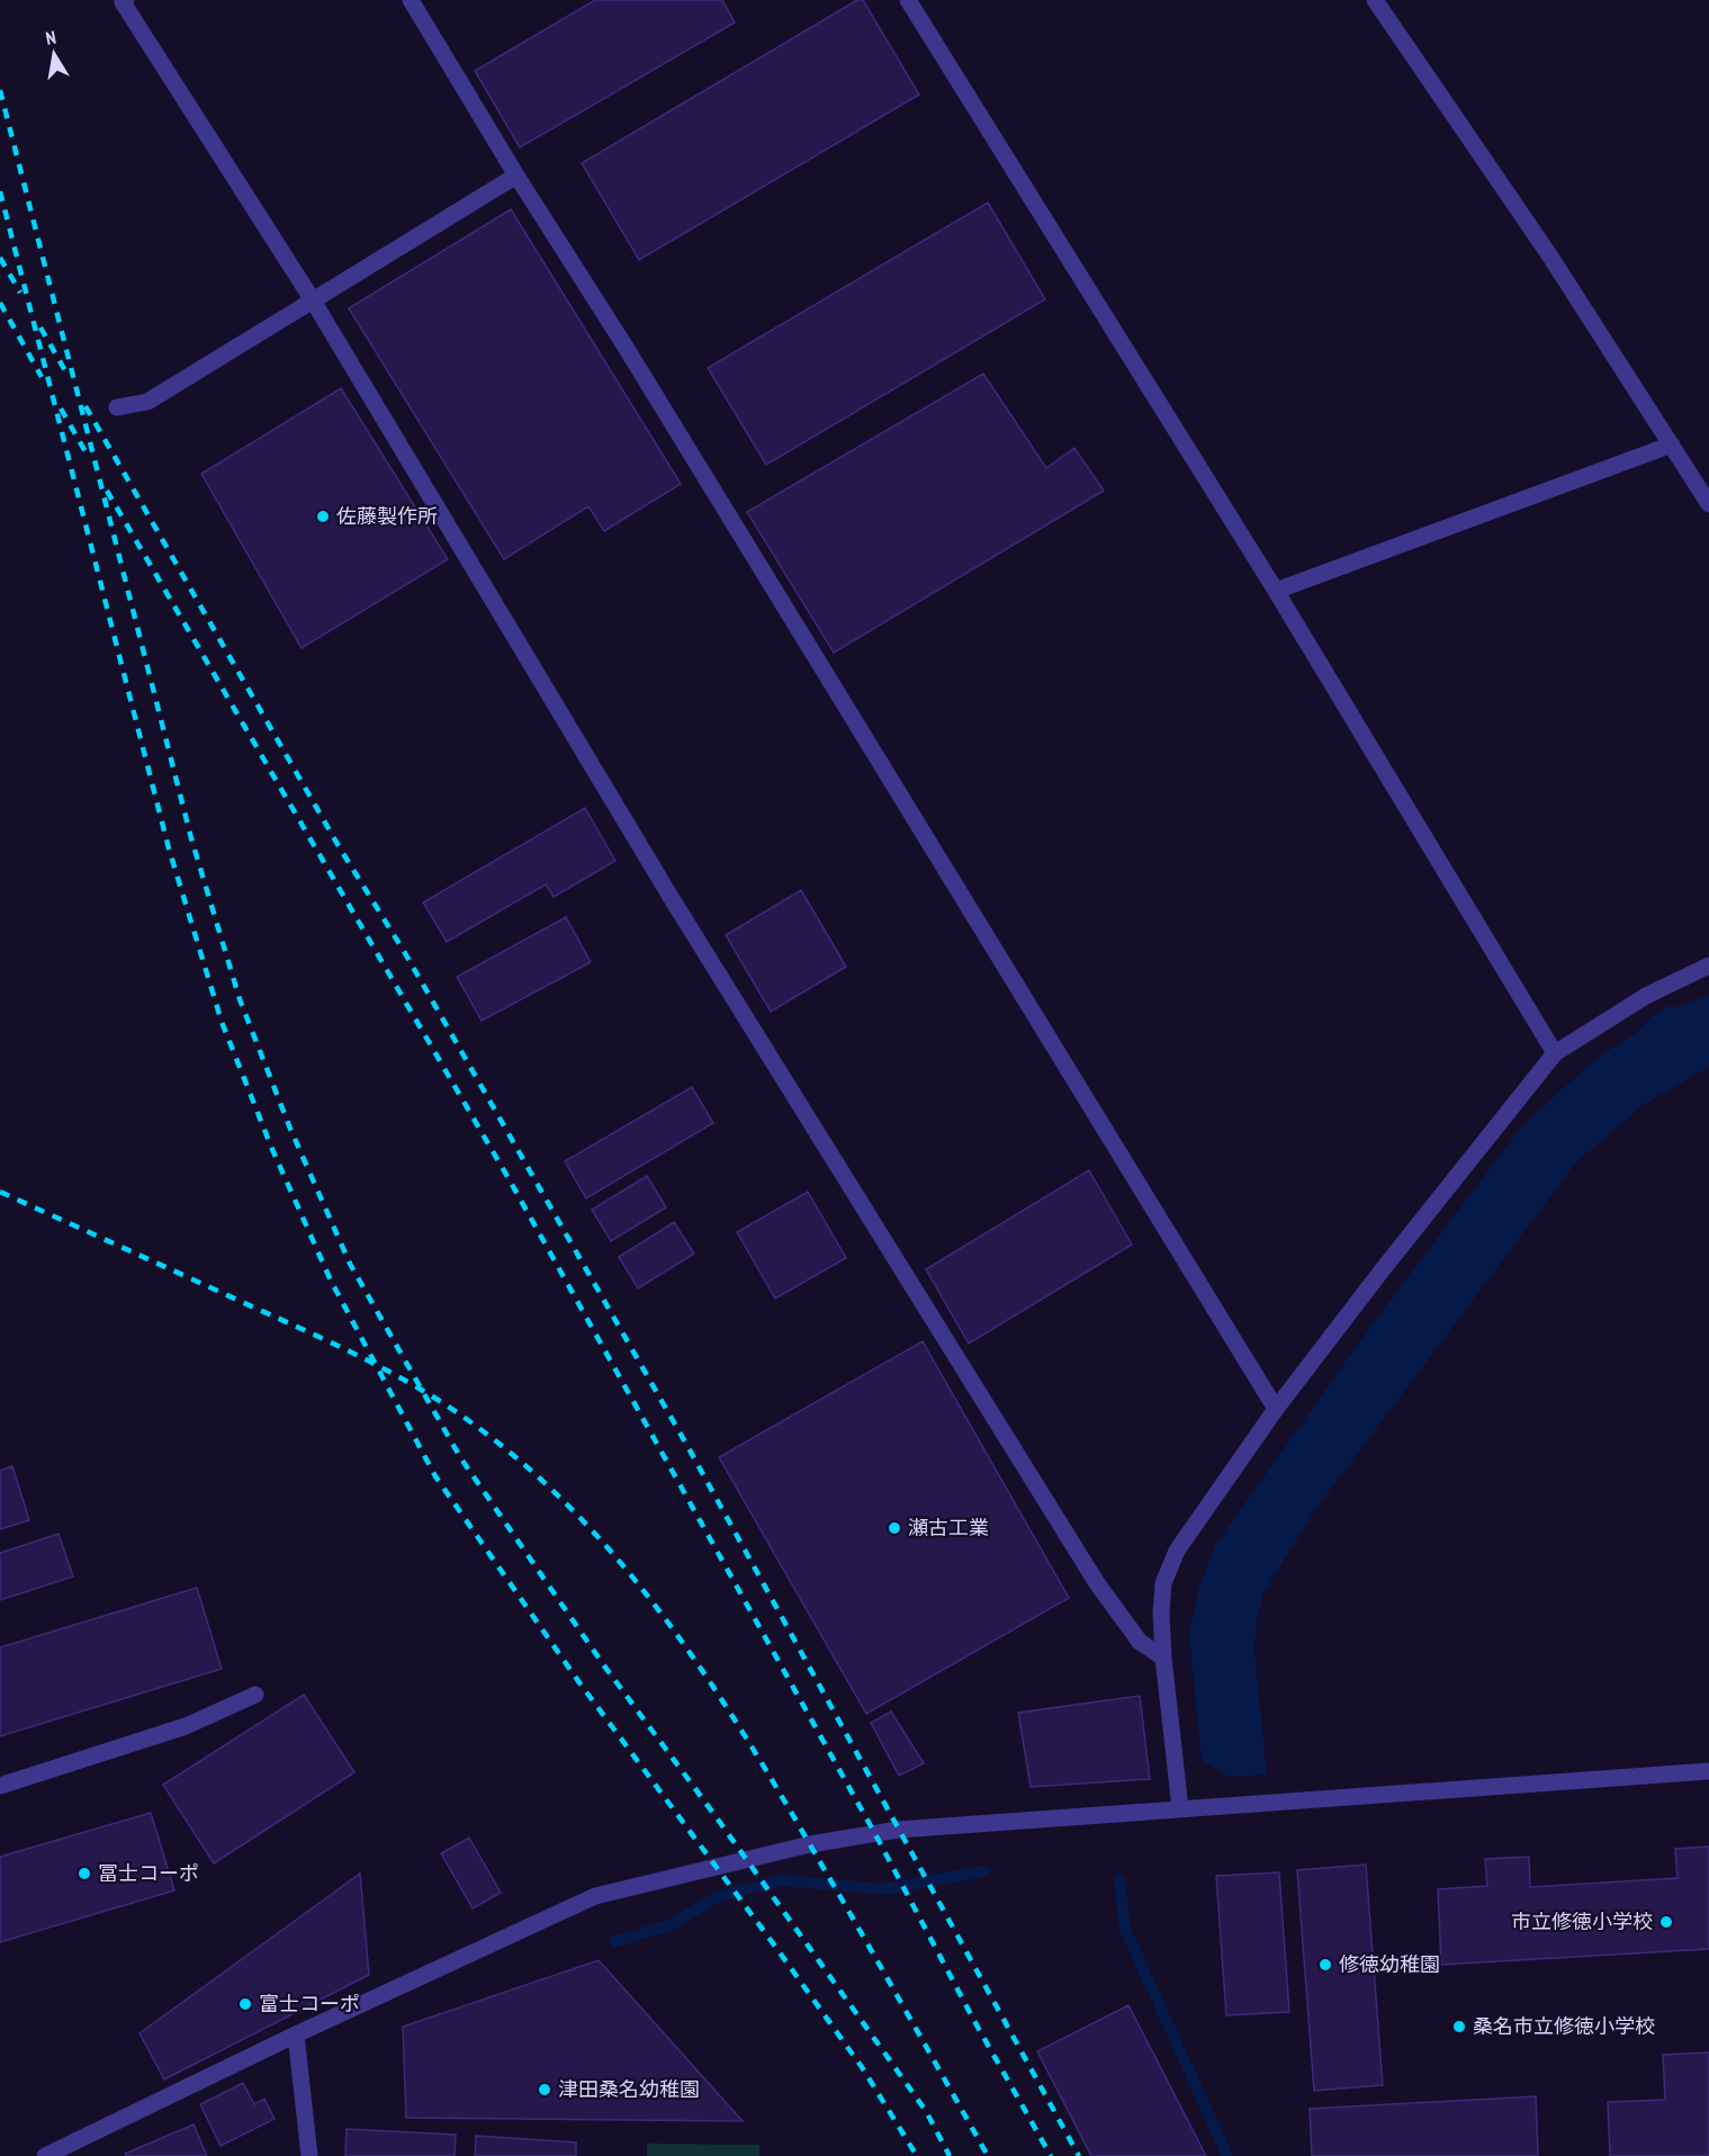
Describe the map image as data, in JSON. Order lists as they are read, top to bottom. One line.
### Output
{"places":["佐藤製作所","瀬古工業","冨士コーポ","市立修徳小学校","修徳幼稚園","富士コーポ","桑名市立修徳小学校","津田桑名幼稚園"],"north":"top"}
